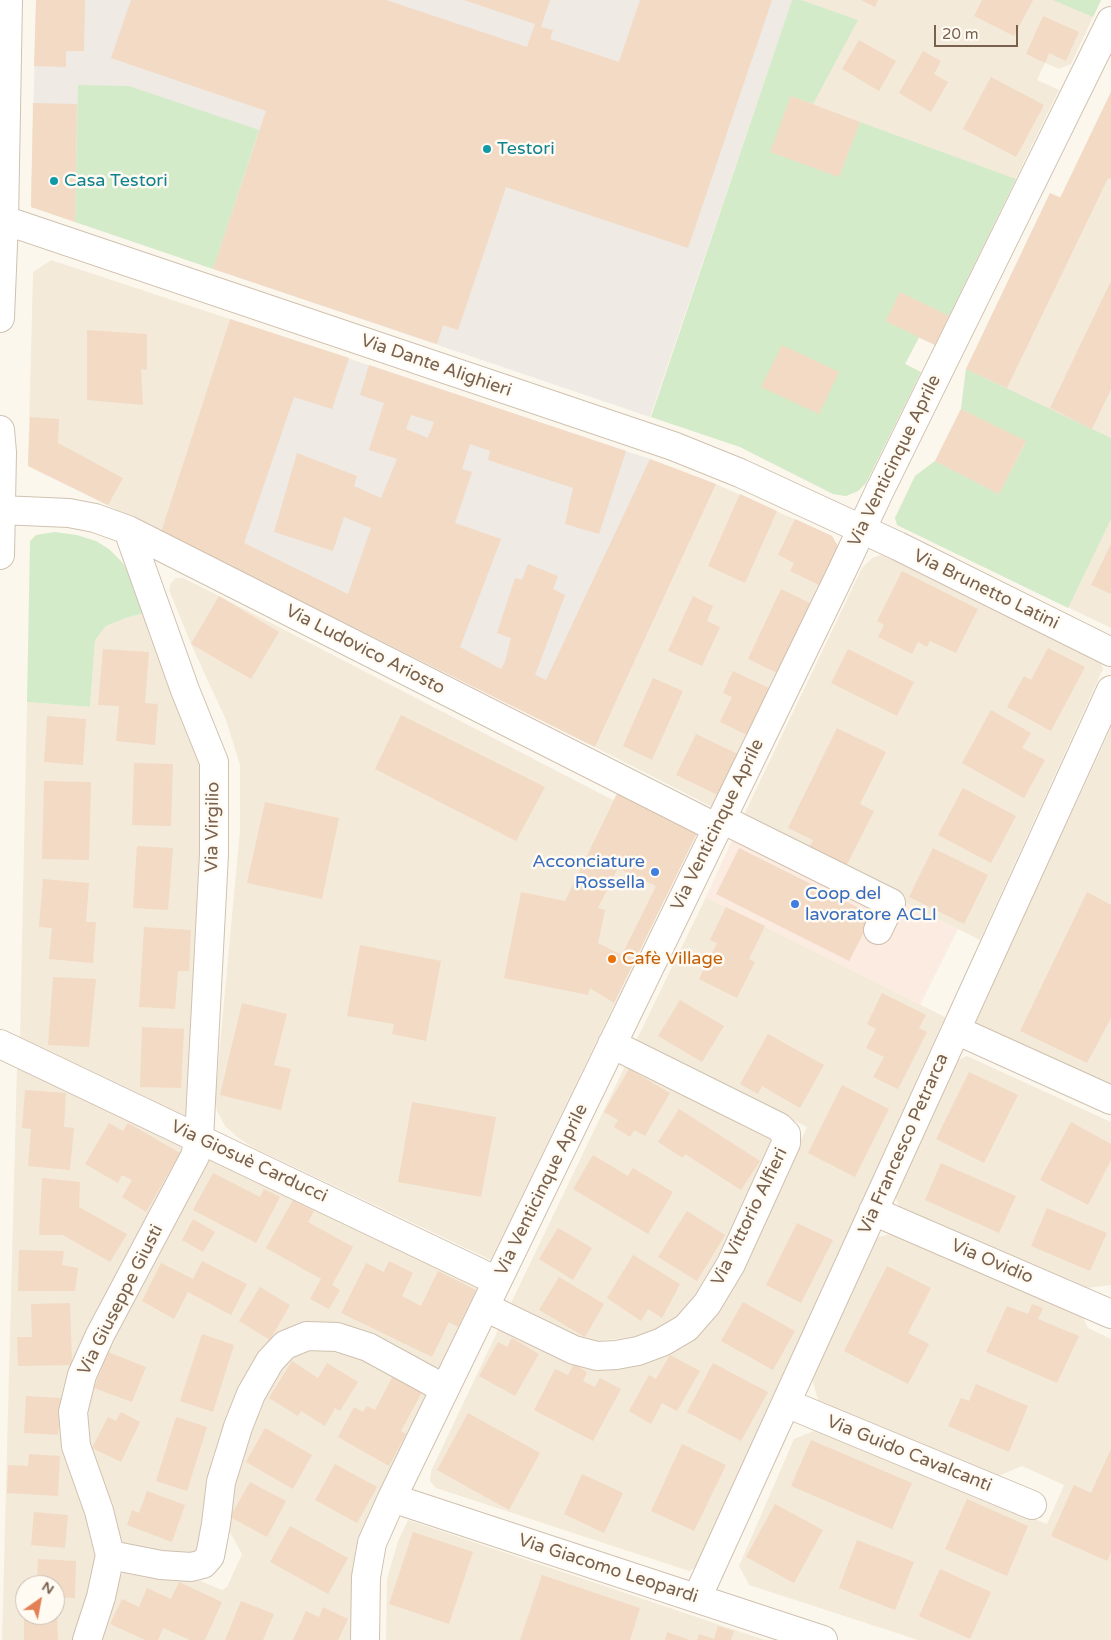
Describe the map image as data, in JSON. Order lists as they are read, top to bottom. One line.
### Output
{"streets":{"street":["Via Dante Alighieri","Via Venticinque Aprile","Via Brunetto Latini","Via Ludovico Ariosto","Via Virgilio","Via Francesco Petrarca","Via Giosuè Carducci","Via Vittorio Alfieri","Via Ovidio","Via Giuseppe Giusti","Via Guido Cavalcanti","Via Giacomo Leopardi"]},"crossings":[["Via Dante Alighieri","Via Venticinque Aprile"],["Via Dante Alighieri","Via Brunetto Latini"],["Via Venticinque Aprile","Via Brunetto Latini"],["Via Venticinque Aprile","Via Ludovico Ariosto"],["Via Venticinque Aprile","Via Giosuè Carducci"],["Via Venticinque Aprile","Via Vittorio Alfieri"],["Via Venticinque Aprile","Via Giacomo Leopardi"],["Via Ludovico Ariosto","Via Virgilio"],["Via Virgilio","Via Giosuè Carducci"],["Via Virgilio","Via Giuseppe Giusti"],["Via Francesco Petrarca","Via Ovidio"],["Via Francesco Petrarca","Via Guido Cavalcanti"],["Via Francesco Petrarca","Via Giacomo Leopardi"],["Via Giosuè Carducci","Via Giuseppe Giusti"]],"places":["Testori","Casa Testori","Acconciature Rossella","Coop del lavoratore ACLI","Cafè Village"],"scale_bar":"20 m","north":"top right"}
